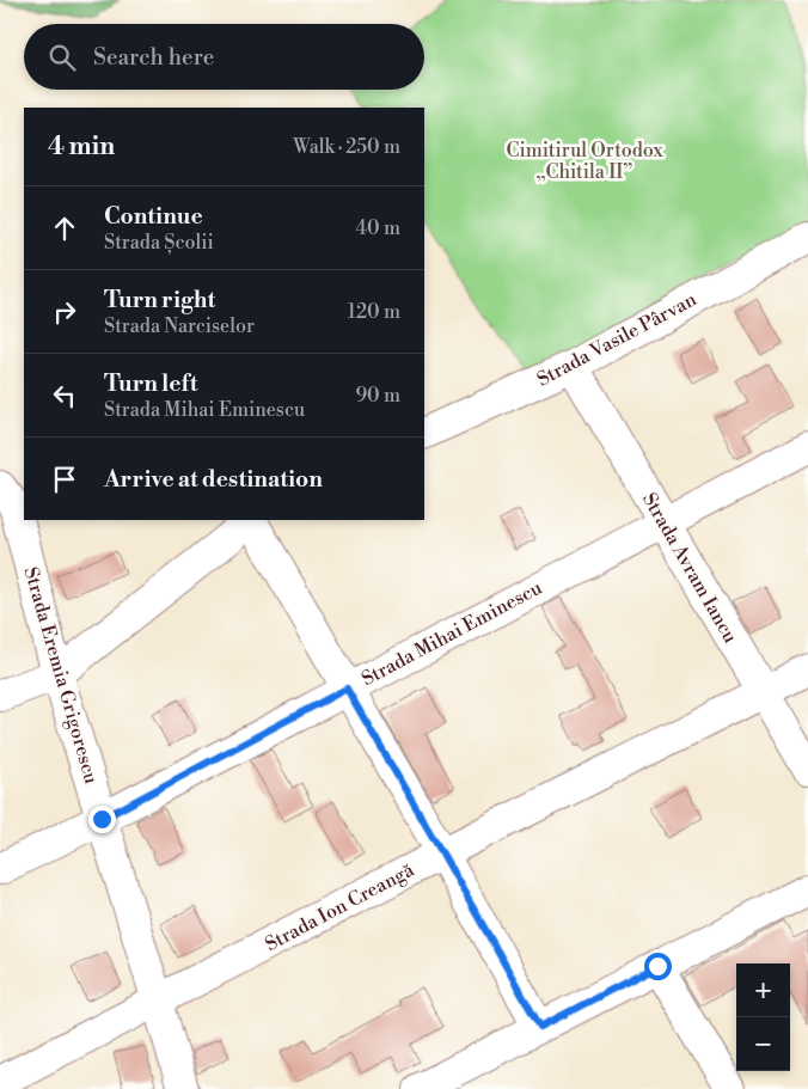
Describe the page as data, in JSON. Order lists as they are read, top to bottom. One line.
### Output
{"streets":{"street":["Strada Vasile Pârvan","Strada Avram Iancu","Strada Mihai Eminescu","Strada Eremia Grigorescu","Strada Ion Creangă"]},"crossings":[["Strada Vasile Pârvan","Strada Avram Iancu"],["Strada Avram Iancu","Strada Mihai Eminescu"],["Strada Avram Iancu","Strada Ion Creangă"],["Strada Mihai Eminescu","Strada Eremia Grigorescu"],["Strada Eremia Grigorescu","Strada Ion Creangă"]],"parks":["Cimitirul Ortodox „Chitila II”"],"page":{"search":"Search here","heading":["4 min","Walk · 250 m"],"list":[["Continue","Strada Școlii","40 m"],["Turn right","Strada Narciselor","120 m"],["Turn left","Strada Mihai Eminescu","90 m"],"Arrive at destination"],"map_buttons":["+","−"]}}
